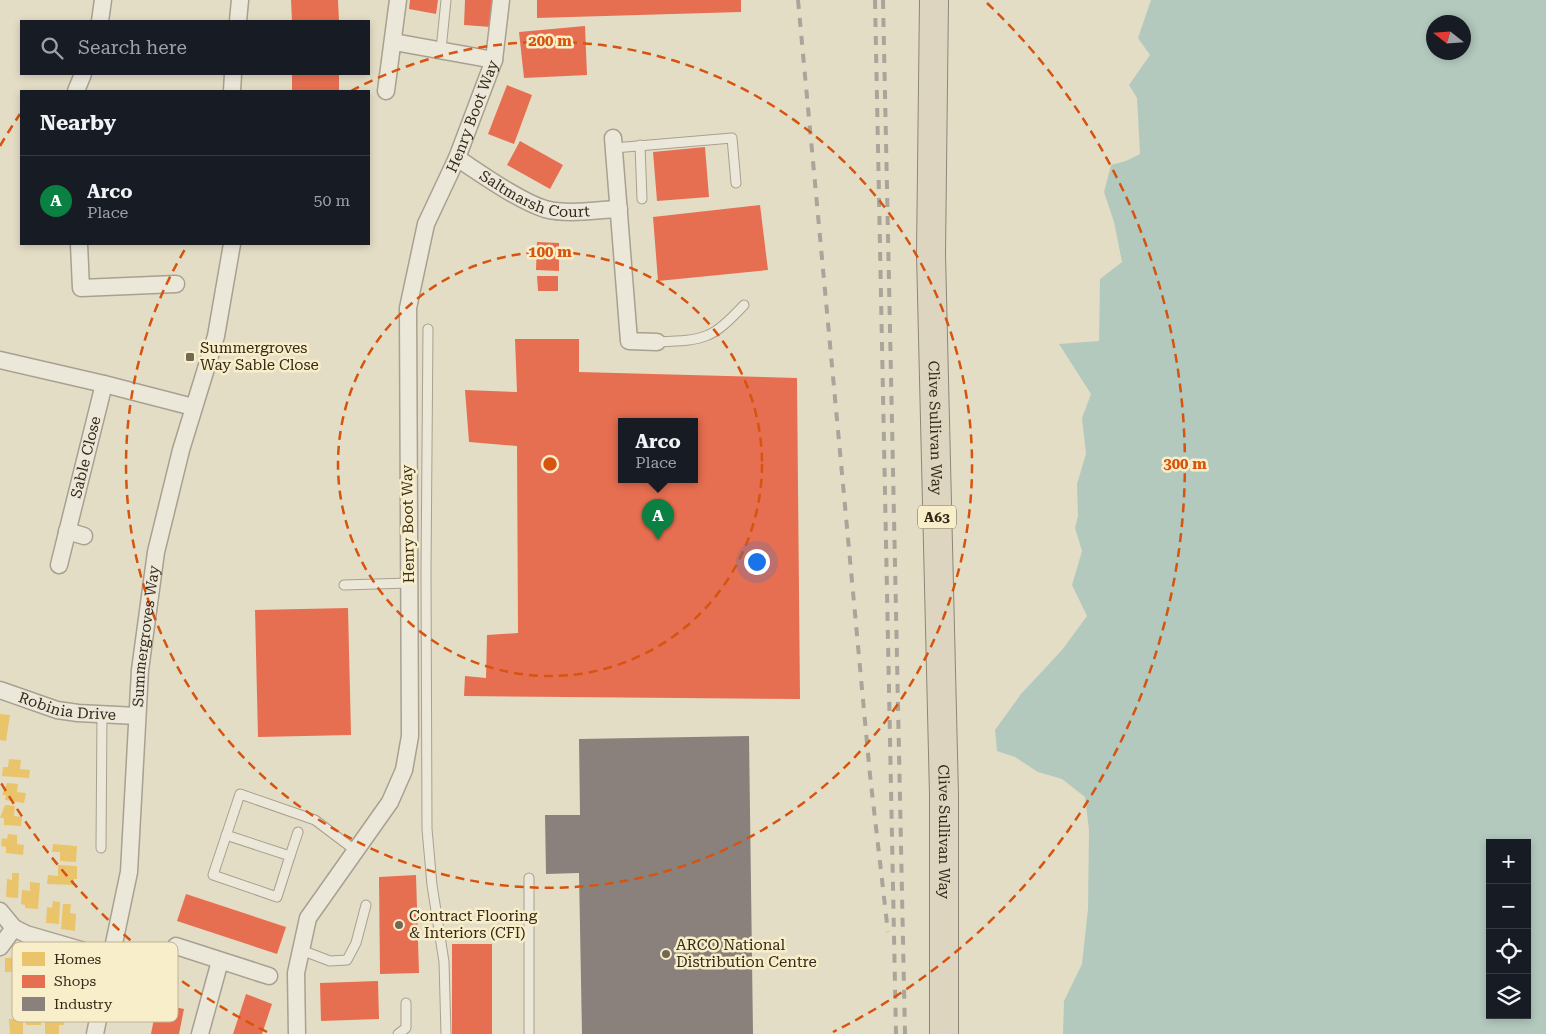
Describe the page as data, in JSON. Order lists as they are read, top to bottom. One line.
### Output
{"streets":{"highway":["Clive Sullivan Way","A63"],"street":["Henry Boot Way","Saltmarsh Court","Sable Close","Summergroves Way","Robinia Drive"]},"crossings":[["Henry Boot Way","Saltmarsh Court"],["Summergroves Way","Robinia Drive"]],"places":{"transit":["Summergroves Way Sable Close"],"other":["Contract Flooring & Interiors (CFI)","ARCO National Distribution Centre"]},"legend":["Homes","Shops","Industry"],"north":"left","page":{"search":"Search here","heading":"Nearby","list":[{"mark":"A","name":"Arco","note":"Place","value":"50 m"}],"popup":["Arco","Place"],"pins":"A","map_buttons":["+","−"]},"rings":["200 m","100 m","300 m"]}
